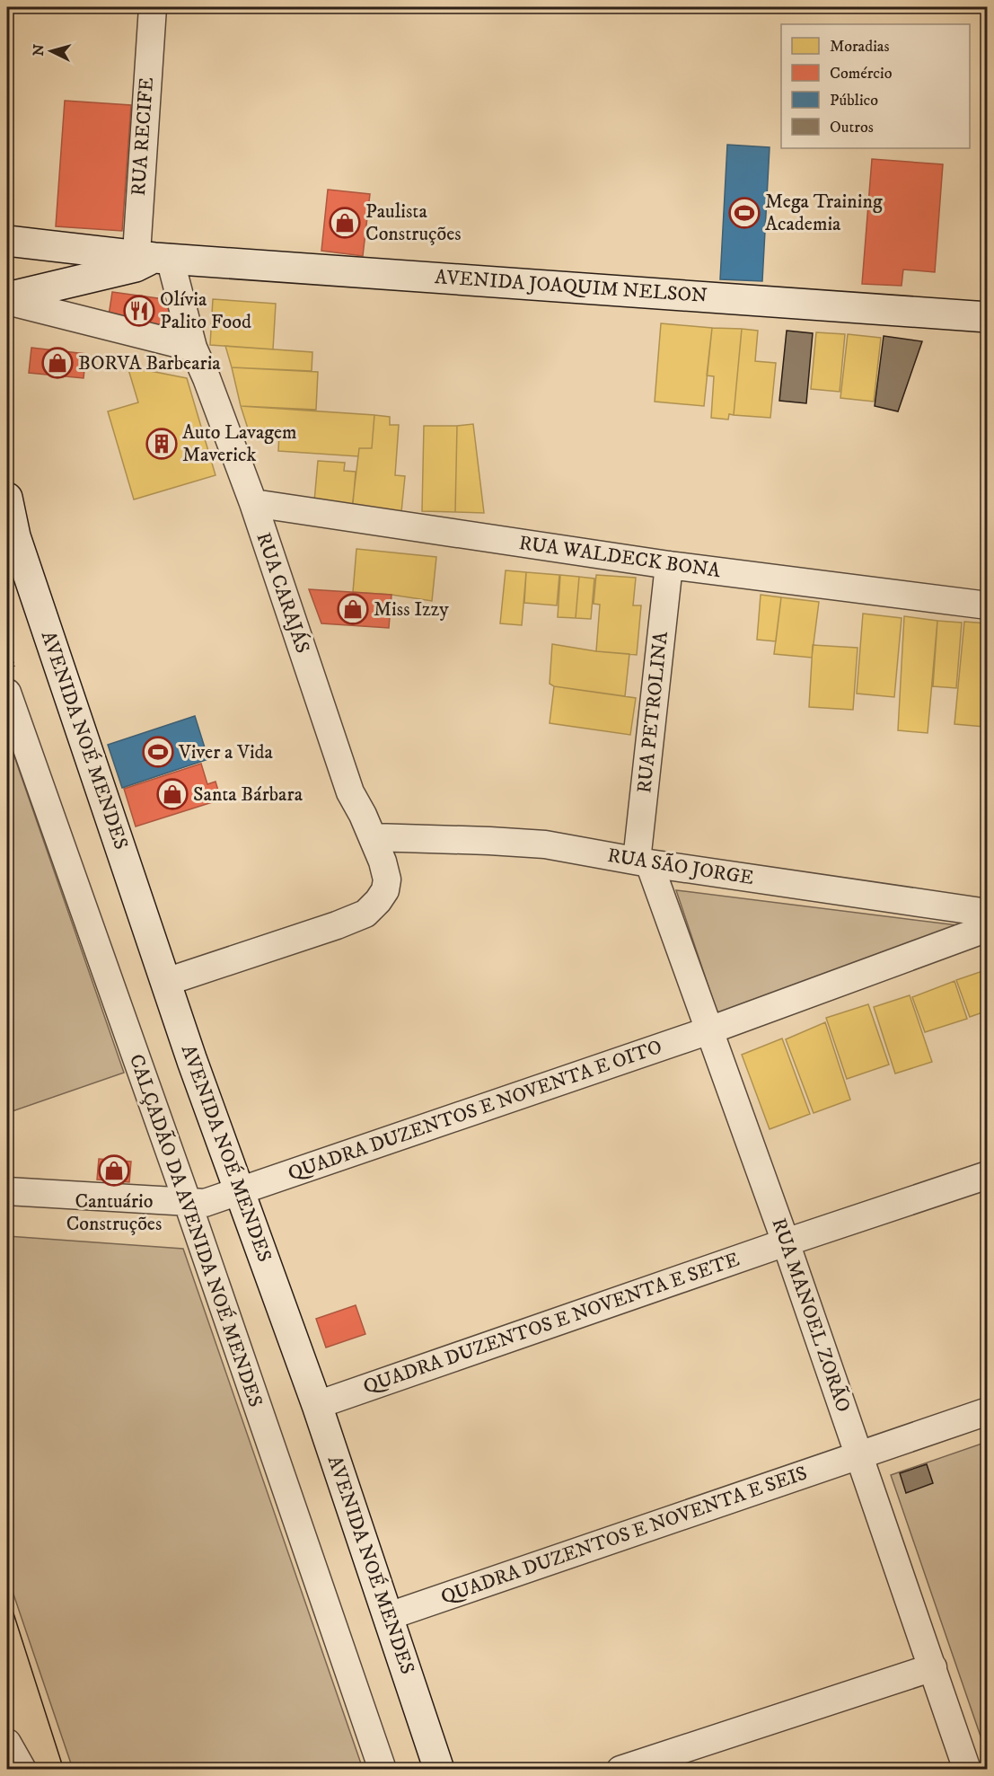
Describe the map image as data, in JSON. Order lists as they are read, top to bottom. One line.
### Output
{"streets":{"main road":["AVENIDA JOAQUIM NELSON","AVENIDA NOÉ MENDES"],"street":["RUA RECIFE","RUA WALDECK BONA","RUA CARAJÁS","RUA PETROLINA","RUA SÃO JORGE","QUADRA DUZENTOS E NOVENTA E OITO","CALÇADÃO DA AVENIDA NOÉ MENDES","RUA MANOEL ZORÃO","QUADRA DUZENTOS E NOVENTA E SETE","QUADRA DUZENTOS E NOVENTA E SEIS"]},"crossings":[["RUA RECIFE","AVENIDA JOAQUIM NELSON"],["RUA RECIFE","RUA CARAJÁS"],["RUA WALDECK BONA","RUA CARAJÁS"],["RUA WALDECK BONA","RUA PETROLINA"],["RUA CARAJÁS","AVENIDA NOÉ MENDES"],["RUA CARAJÁS","RUA SÃO JORGE"],["RUA PETROLINA","RUA SÃO JORGE"],["RUA PETROLINA","RUA MANOEL ZORÃO"],["AVENIDA NOÉ MENDES","QUADRA DUZENTOS E NOVENTA E OITO"],["AVENIDA NOÉ MENDES","QUADRA DUZENTOS E NOVENTA E SETE"],["AVENIDA NOÉ MENDES","QUADRA DUZENTOS E NOVENTA E SEIS"],["RUA SÃO JORGE","RUA MANOEL ZORÃO"],["QUADRA DUZENTOS E NOVENTA E OITO","CALÇADÃO DA AVENIDA NOÉ MENDES"],["QUADRA DUZENTOS E NOVENTA E OITO","RUA MANOEL ZORÃO"],["RUA MANOEL ZORÃO","QUADRA DUZENTOS E NOVENTA E SETE"],["RUA MANOEL ZORÃO","QUADRA DUZENTOS E NOVENTA E SEIS"]],"places":{"sports":["Mega Training Academia","Viver a Vida"],"shop":["Paulista Construções","BORVA Barbearia","Miss Izzy","Santa Bárbara","Cantuário Construções"],"restaurant":["Olívia Palito Food"],"building":["Auto Lavagem Maverick"]},"legend":["Moradias","Comércio","Público","Outros"],"north":"left"}
